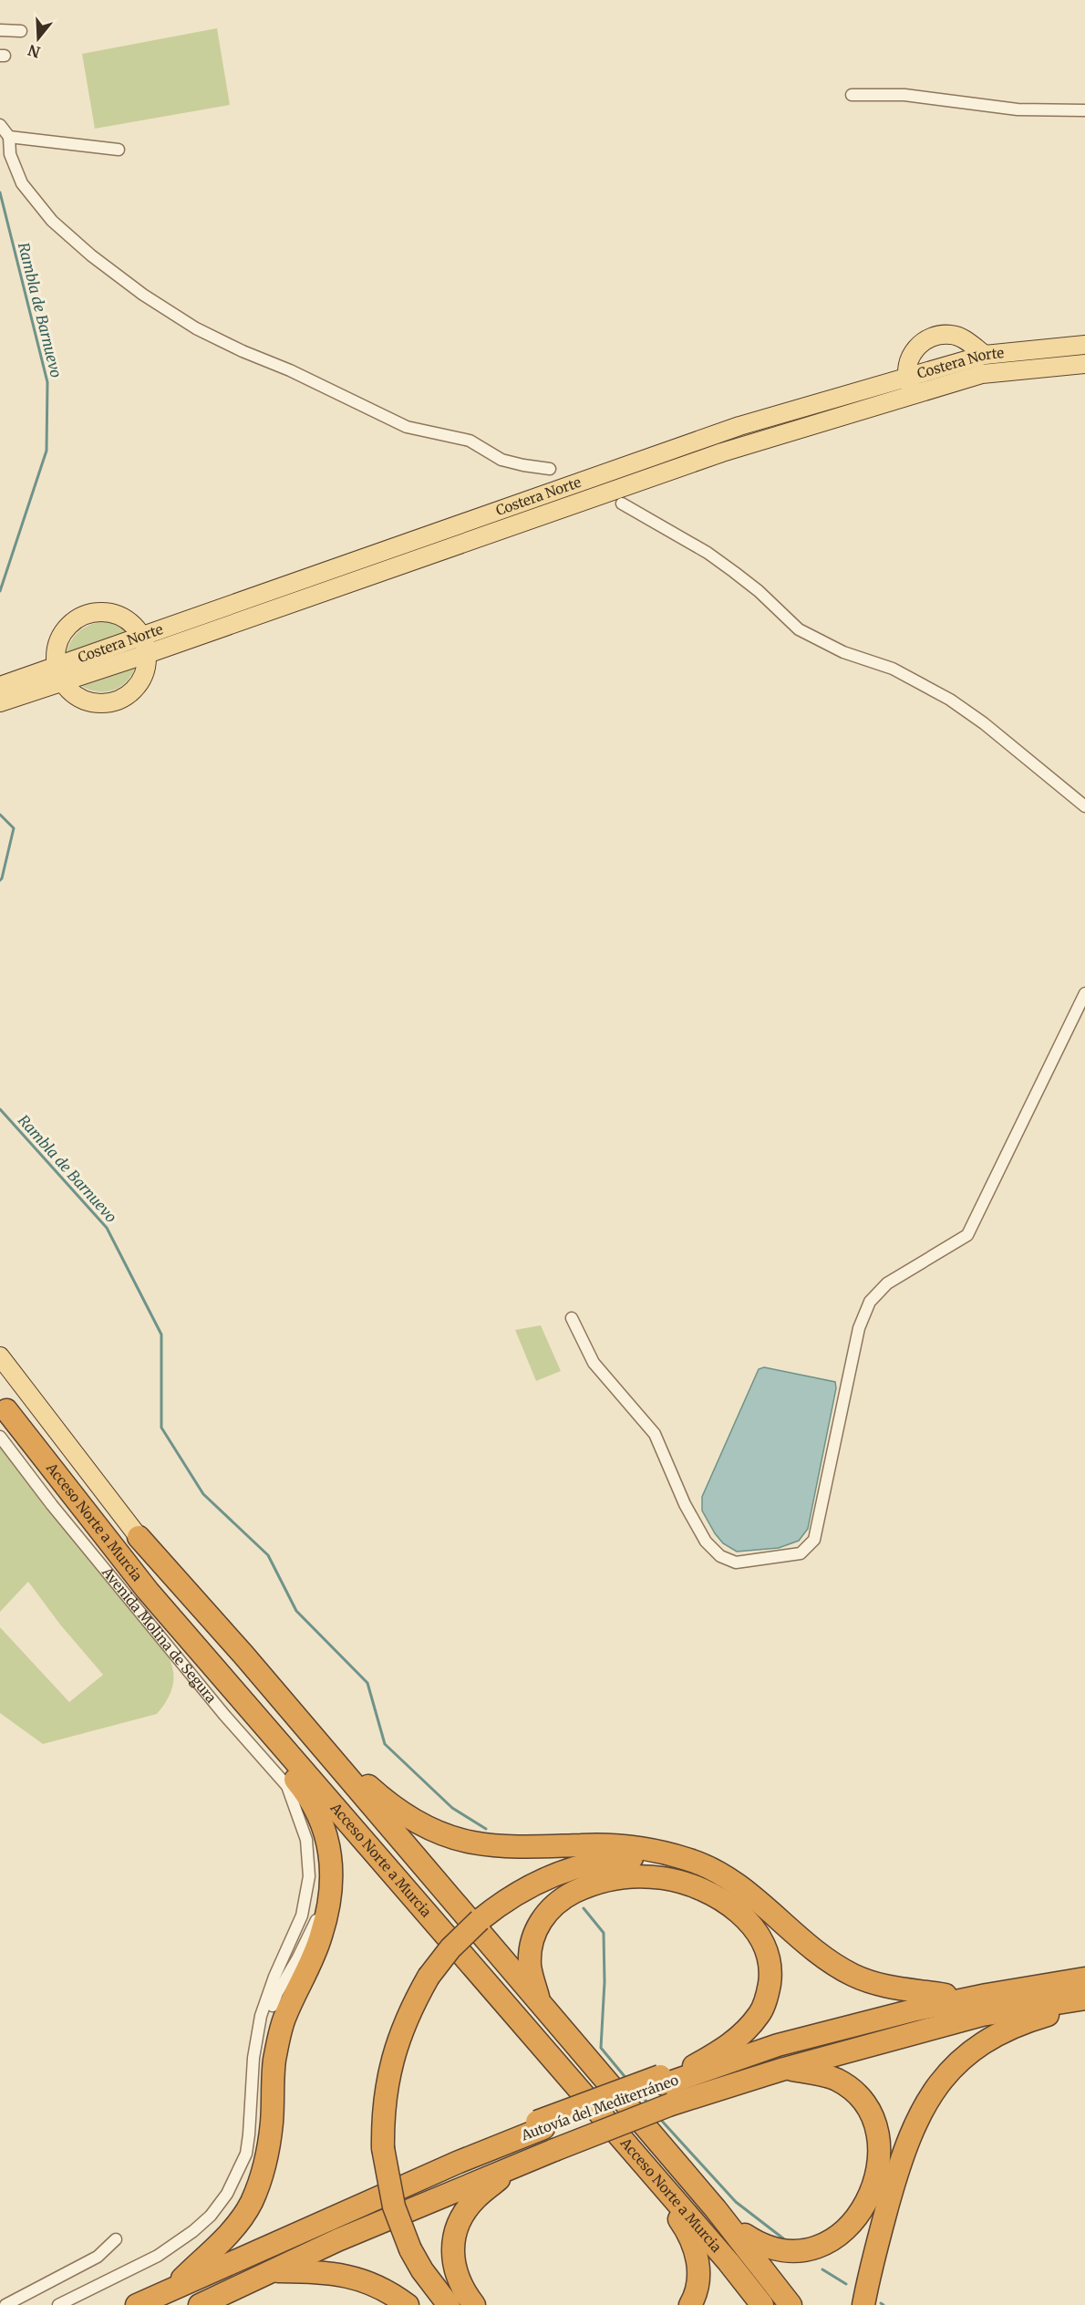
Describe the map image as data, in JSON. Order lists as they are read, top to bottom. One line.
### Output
{"streets":{"highway":["Acceso Norte a Murcia","Autovía del Mediterráneo"],"main road":["Costera Norte"],"street":["Avenida Molina de Segura"]},"water":["Rambla de Barnuevo"],"north":"bottom"}
